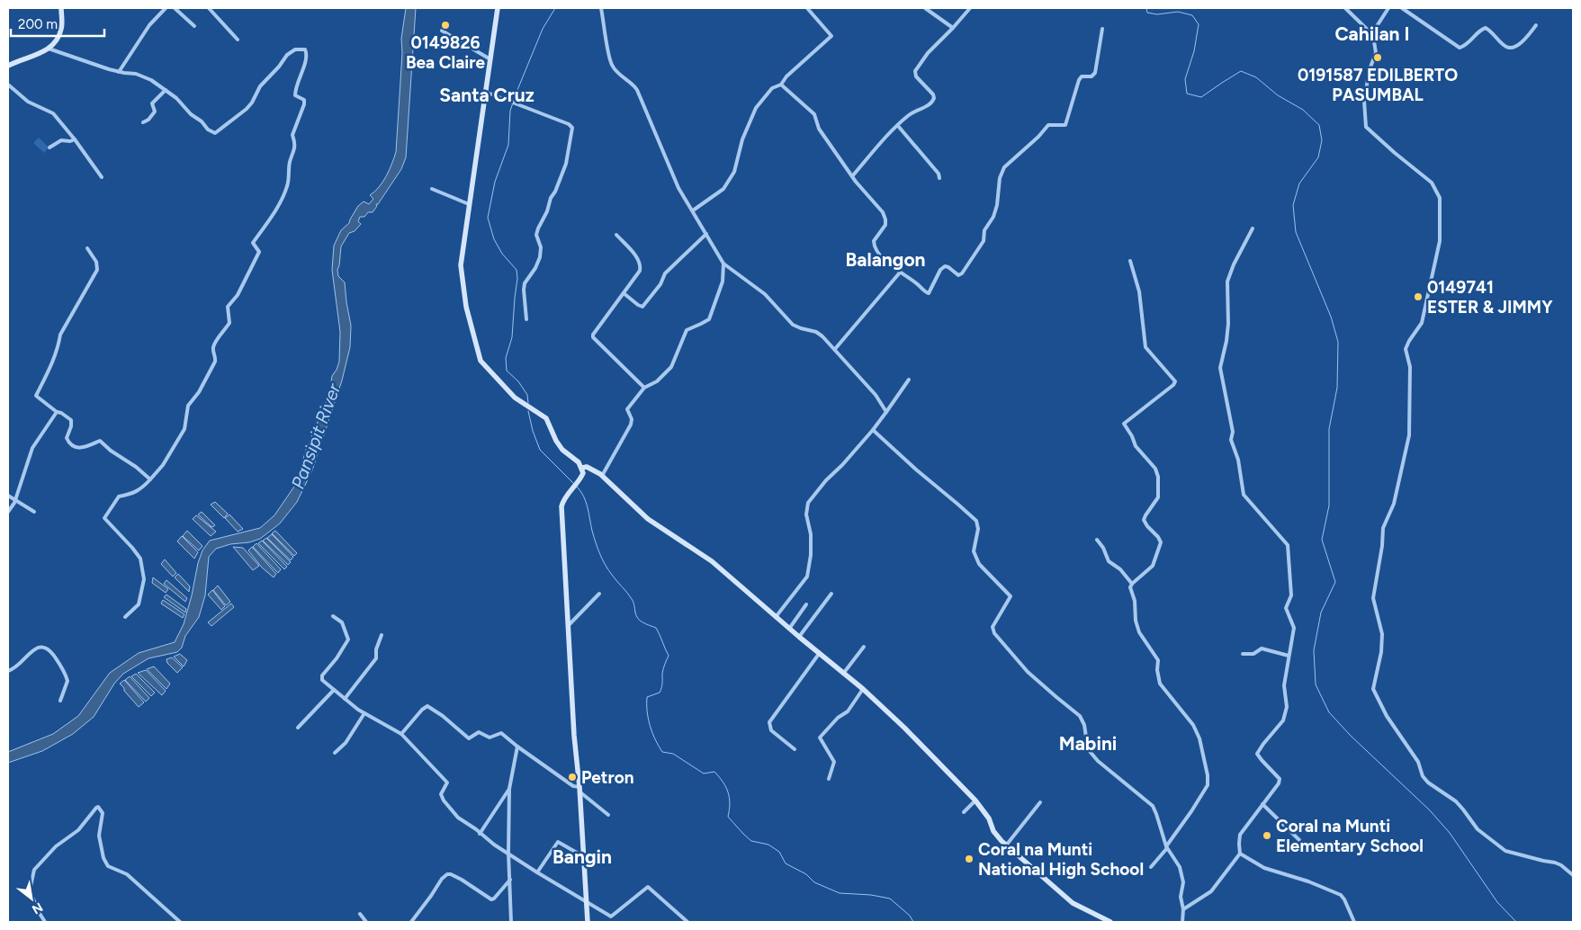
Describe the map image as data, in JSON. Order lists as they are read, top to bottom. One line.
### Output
{"districts":["Cahilan I","Santa Cruz","Balangon","Mabini","Bangin"],"water":["Pansipit River"],"places":["0149826 Bea Claire","0191587 EDILBERTO PASUMBAL","0149741 ESTER & JIMMY","Petron","Coral na Munti Elementary School","Coral na Munti National High School"],"scale_bar":"200 m","north":"bottom right"}
